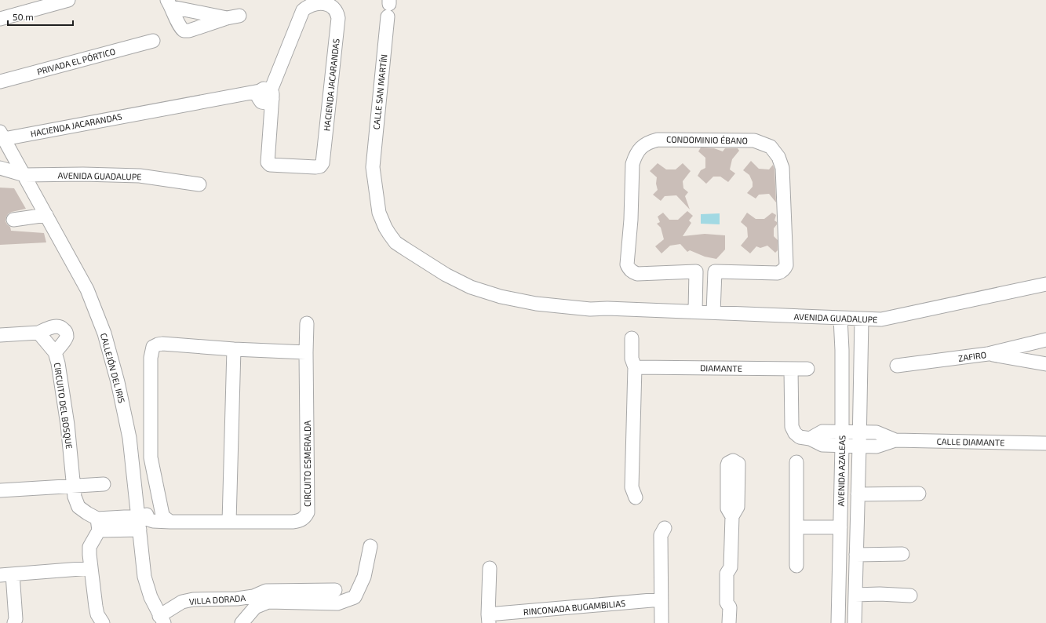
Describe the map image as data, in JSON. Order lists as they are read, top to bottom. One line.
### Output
{"streets":{"street":["PRIVADA EL PÓRTICO","HACIENDA JACARANDAS","CALLE SAN MARTÍN","CONDOMINIO ÉBANO","AVENIDA GUADALUPE","ZAFIRO","CALLEJÓN DEL IRIS","DIAMANTE","CIRCUITO DEL BOSQUE","CALLE DIAMANTE","CIRCUITO ESMERALDA","AVENIDA AZALEAS","VILLA DORADA","RINCONADA BUGAMBILIAS"]},"crossings":[["HACIENDA JACARANDAS","CALLEJÓN DEL IRIS"],["CALLE SAN MARTÍN","AVENIDA GUADALUPE"],["CONDOMINIO ÉBANO","AVENIDA GUADALUPE"],["AVENIDA GUADALUPE","CALLEJÓN DEL IRIS"],["AVENIDA GUADALUPE","AVENIDA AZALEAS"],["CALLEJÓN DEL IRIS","CIRCUITO ESMERALDA"],["CALLEJÓN DEL IRIS","VILLA DORADA"],["DIAMANTE","CALLE DIAMANTE"],["CALLE DIAMANTE","AVENIDA AZALEAS"]],"scale_bar":"50 m"}
